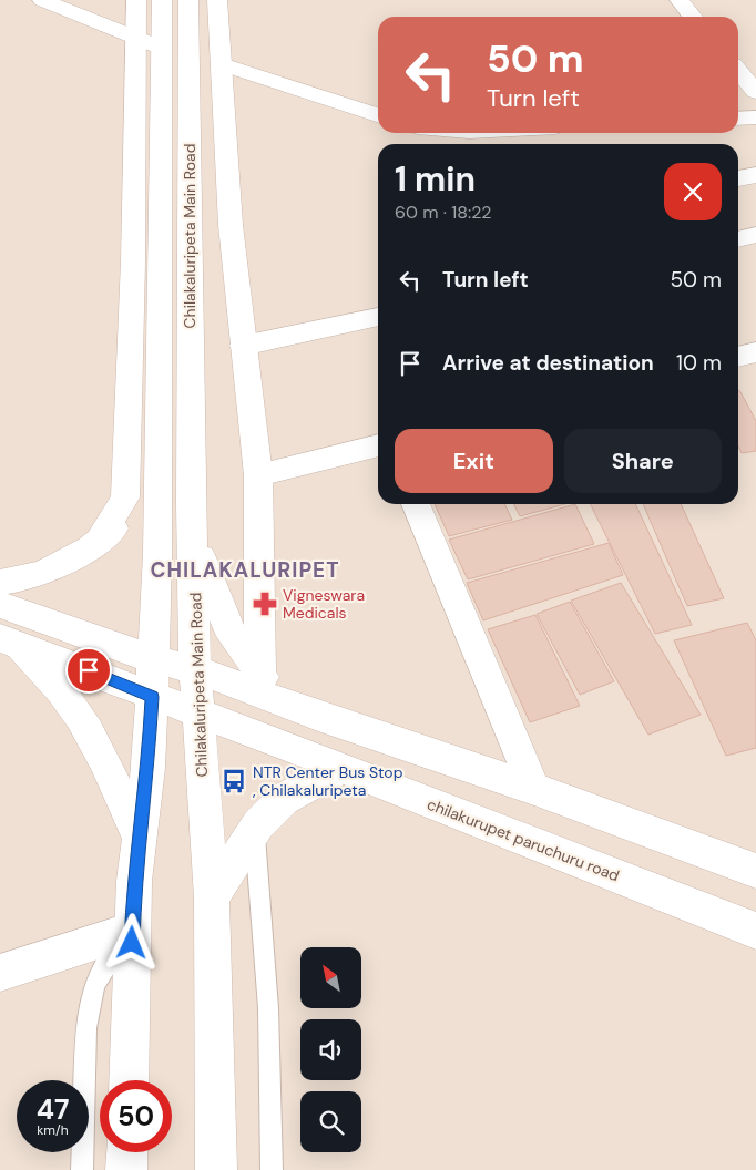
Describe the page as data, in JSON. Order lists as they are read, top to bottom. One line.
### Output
{"streets":{"street":["Chilakaluripeta Main Road","chilakurupet paruchuru road"]},"crossings":[["Chilakaluripeta Main Road","chilakurupet paruchuru road"]],"districts":["CHILAKALURIPET"],"places":{"pharmacy":["Vigneswara Medicals"],"bus stop":["NTR Center Bus Stop , Chilakaluripeta"]},"north":"top left","page":{"turn":["50 m","Turn left"],"heading":["1 min","60 m · 18:22"],"list":[{"name":"Turn left","value":"50 m"},{"name":"Arrive at destination","value":"10 m"}],"buttons":["Exit","Share"],"speed":"47 km/h","limit":"50"}}
